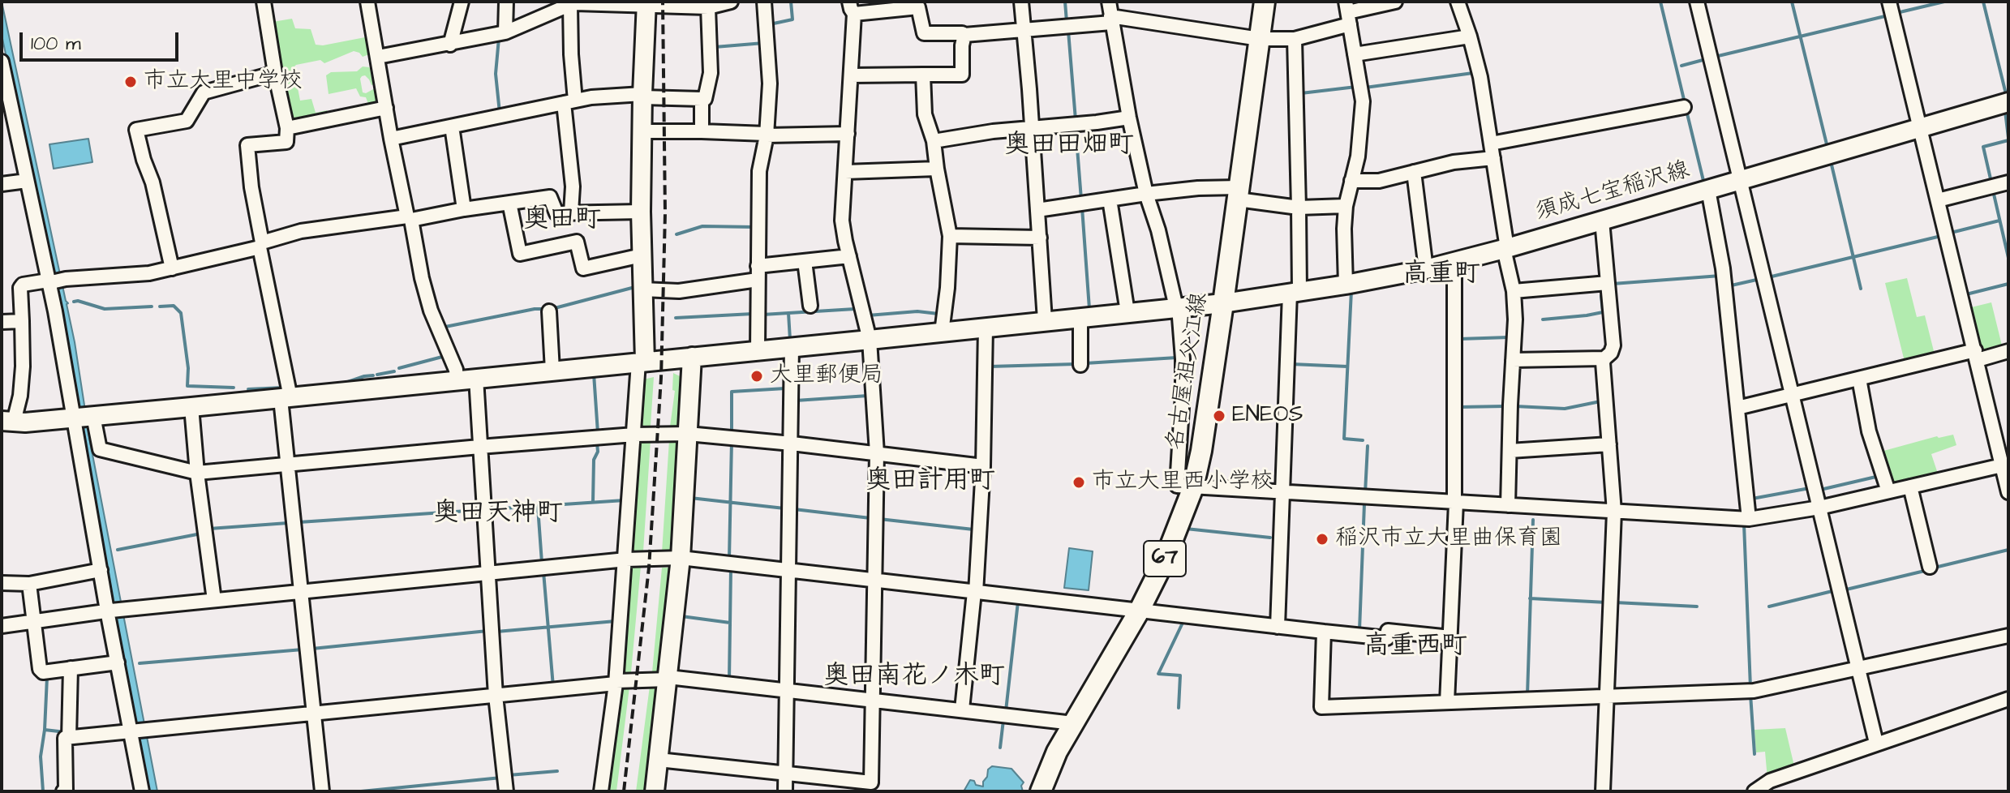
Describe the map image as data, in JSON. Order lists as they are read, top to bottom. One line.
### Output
{"streets":{"main road":["名古屋祖父江線","67"],"street":["須成七宝稲沢線"]},"crossings":[["須成七宝稲沢線","名古屋祖父江線"]],"districts":["奥田田畑町","奥田町","高重町","奥田計用町","奥田天神町","高重西町","奥田南花ノ木町"],"places":["市立大里中学校","大里郵便局","ENEOS","市立大里西小学校","稲沢市立大里曲保育園"],"scale_bar":"100 m"}
